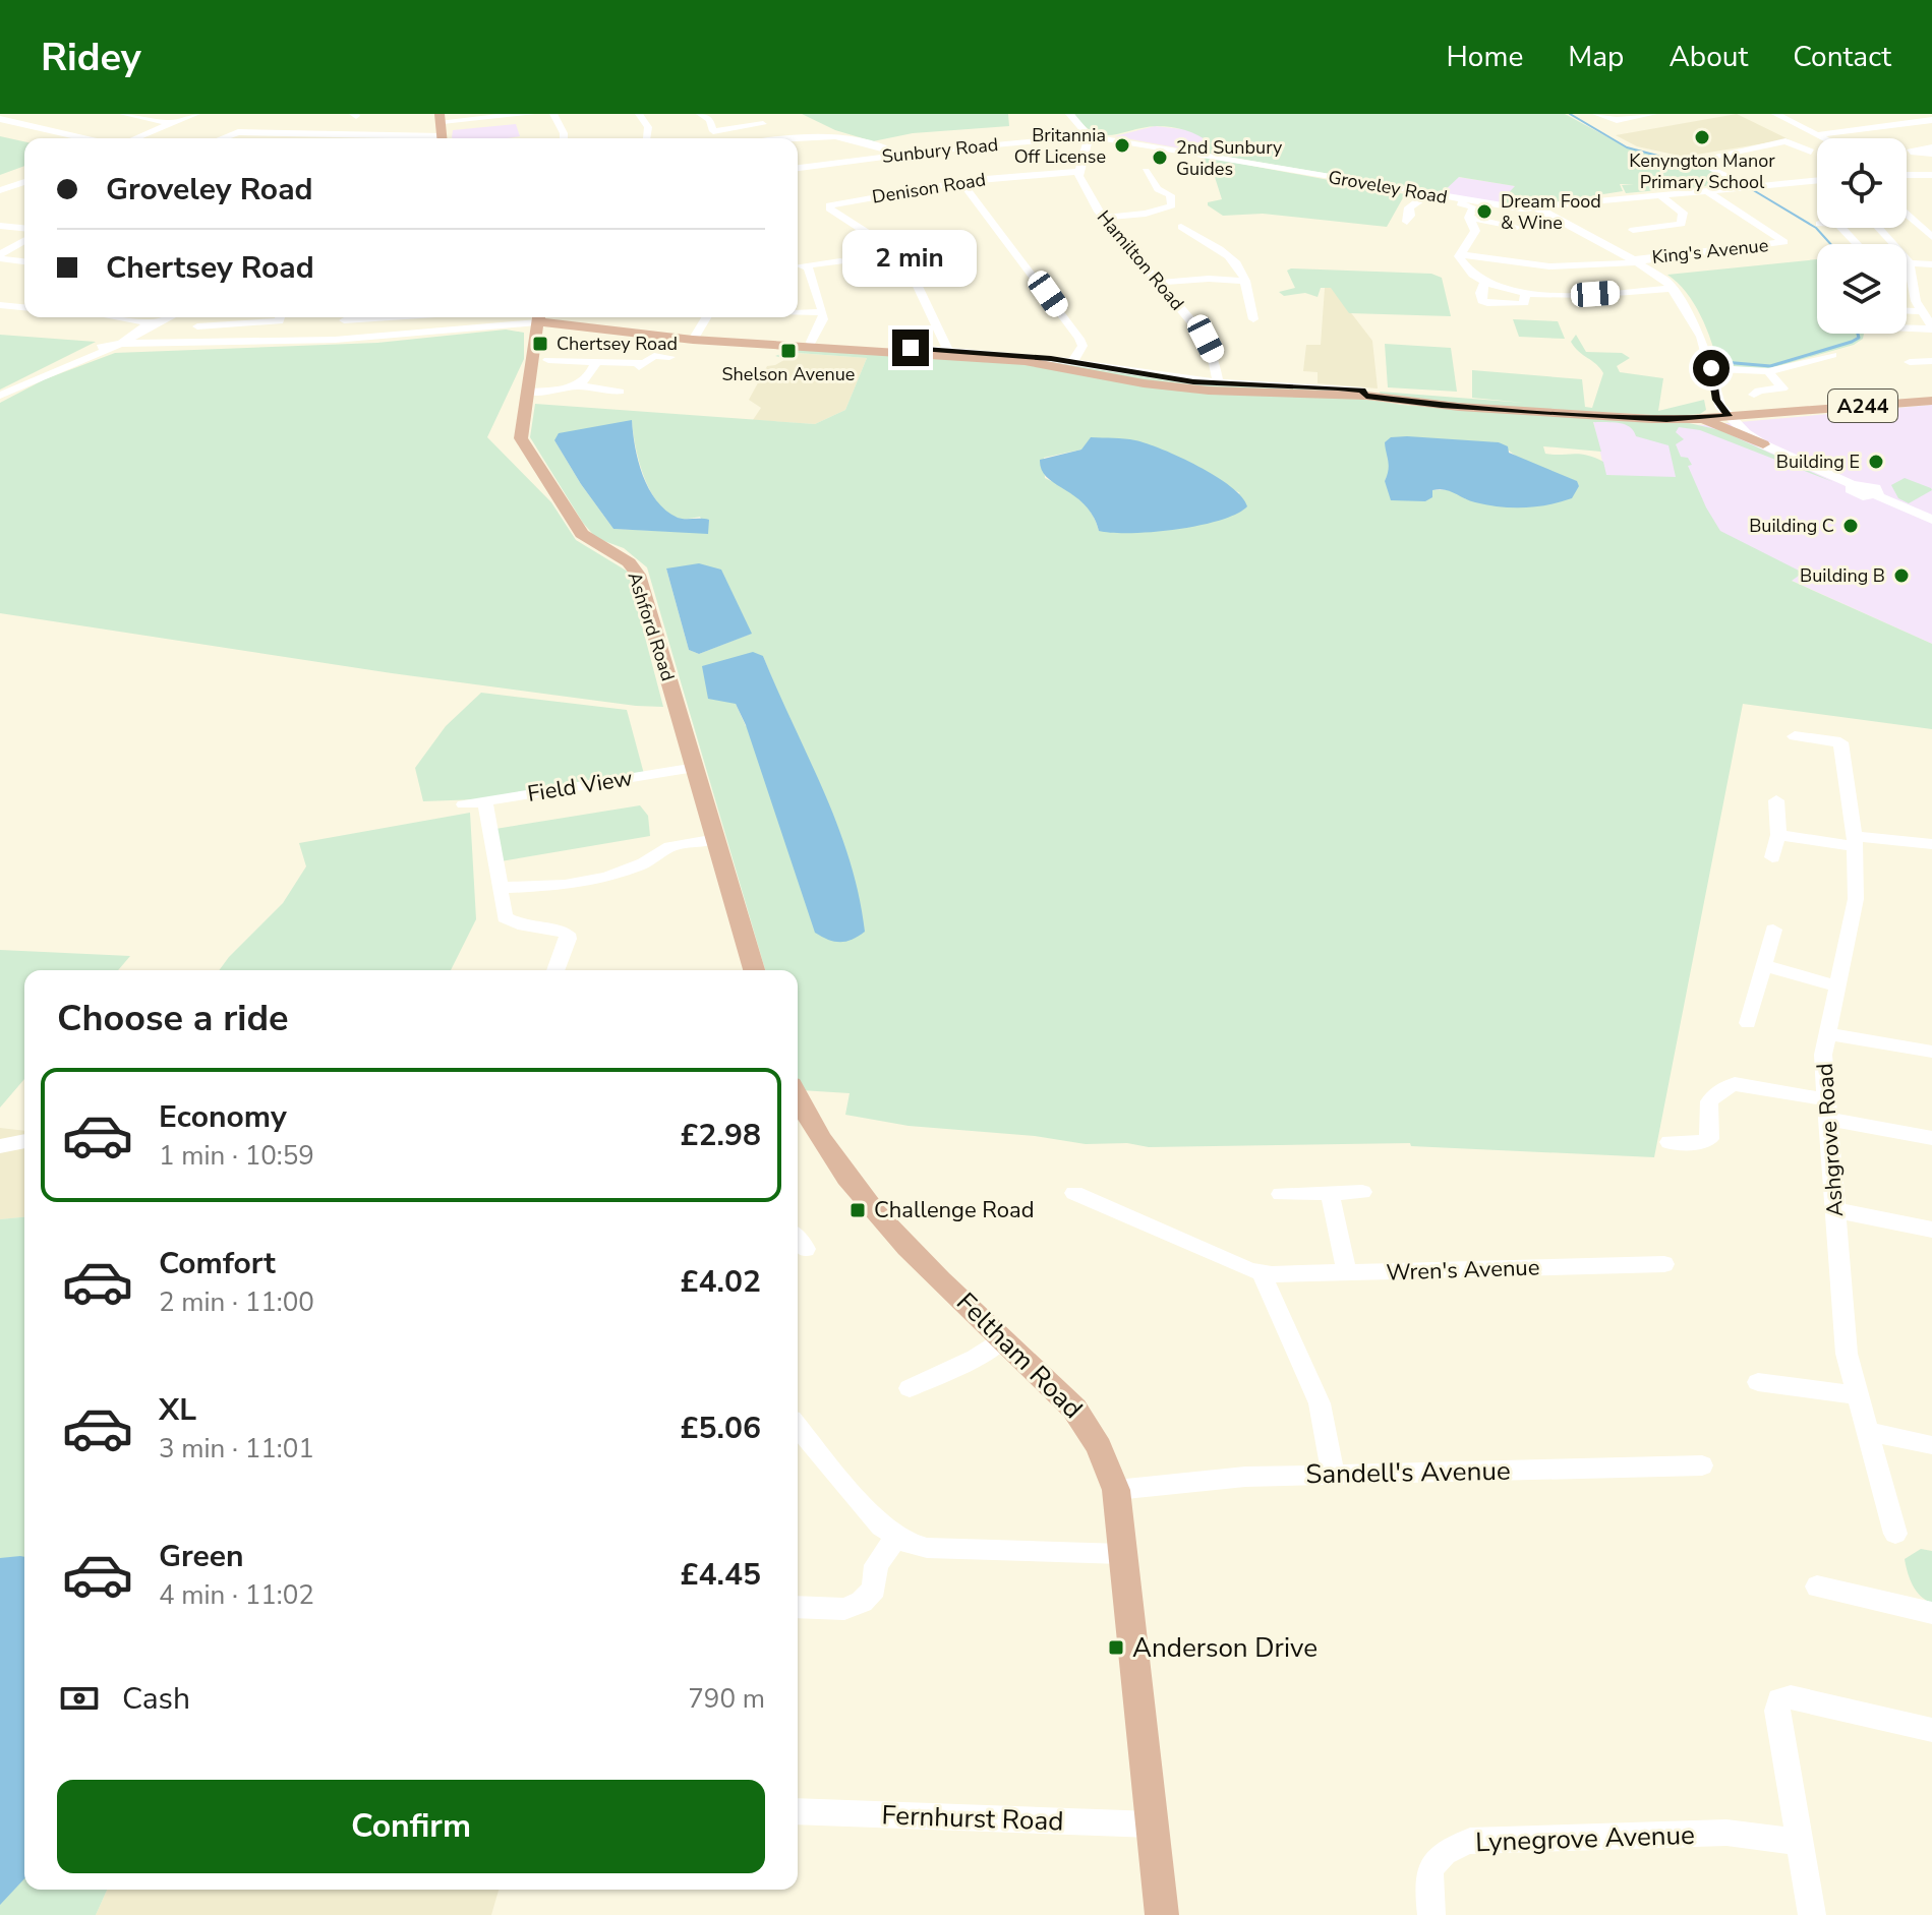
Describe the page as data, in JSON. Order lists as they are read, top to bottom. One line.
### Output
{"streets":{"main road":["A244","Ashford Road","Feltham Road"],"street":["Sunbury Road","Groveley Road","Denison Road","King's Avenue","Hamilton Road","Field View","Ashgrove Road","Wren's Avenue","Sandell's Avenue","Fernhurst Road","Lynegrove Avenue"]},"crossings":[["Sunbury Road","Groveley Road"],["Groveley Road","King's Avenue"],["Groveley Road","A244"],["Denison Road","Hamilton Road"],["Ashford Road","Field View"],["Feltham Road","Sandell's Avenue"],["Feltham Road","Fernhurst Road"]],"places":{"other":["Kenyngton Manor Primary School","Britannia Off License","2nd Sunbury Guides","Dream Food & Wine","Building E","Building C","Building B"],"transit":["Chertsey Road","Shelson Avenue","Challenge Road","Anderson Drive"]},"page":{"header":"Ridey","nav":["Home","Map","About","Contact"],"banner":["Groveley Road","Chertsey Road"],"bubble":"2 min","heading":"Choose a ride","list":[{"name":"Economy","note":"1 min · 10:59","value":"£2.98"},{"name":"Comfort","note":"2 min · 11:00","value":"£4.02"},{"name":"XL","note":"3 min · 11:01","value":"£5.06"},{"name":"Green","note":"4 min · 11:02","value":"£4.45"}],"pay":["Cash","790 m"],"buttons":"Confirm"}}
